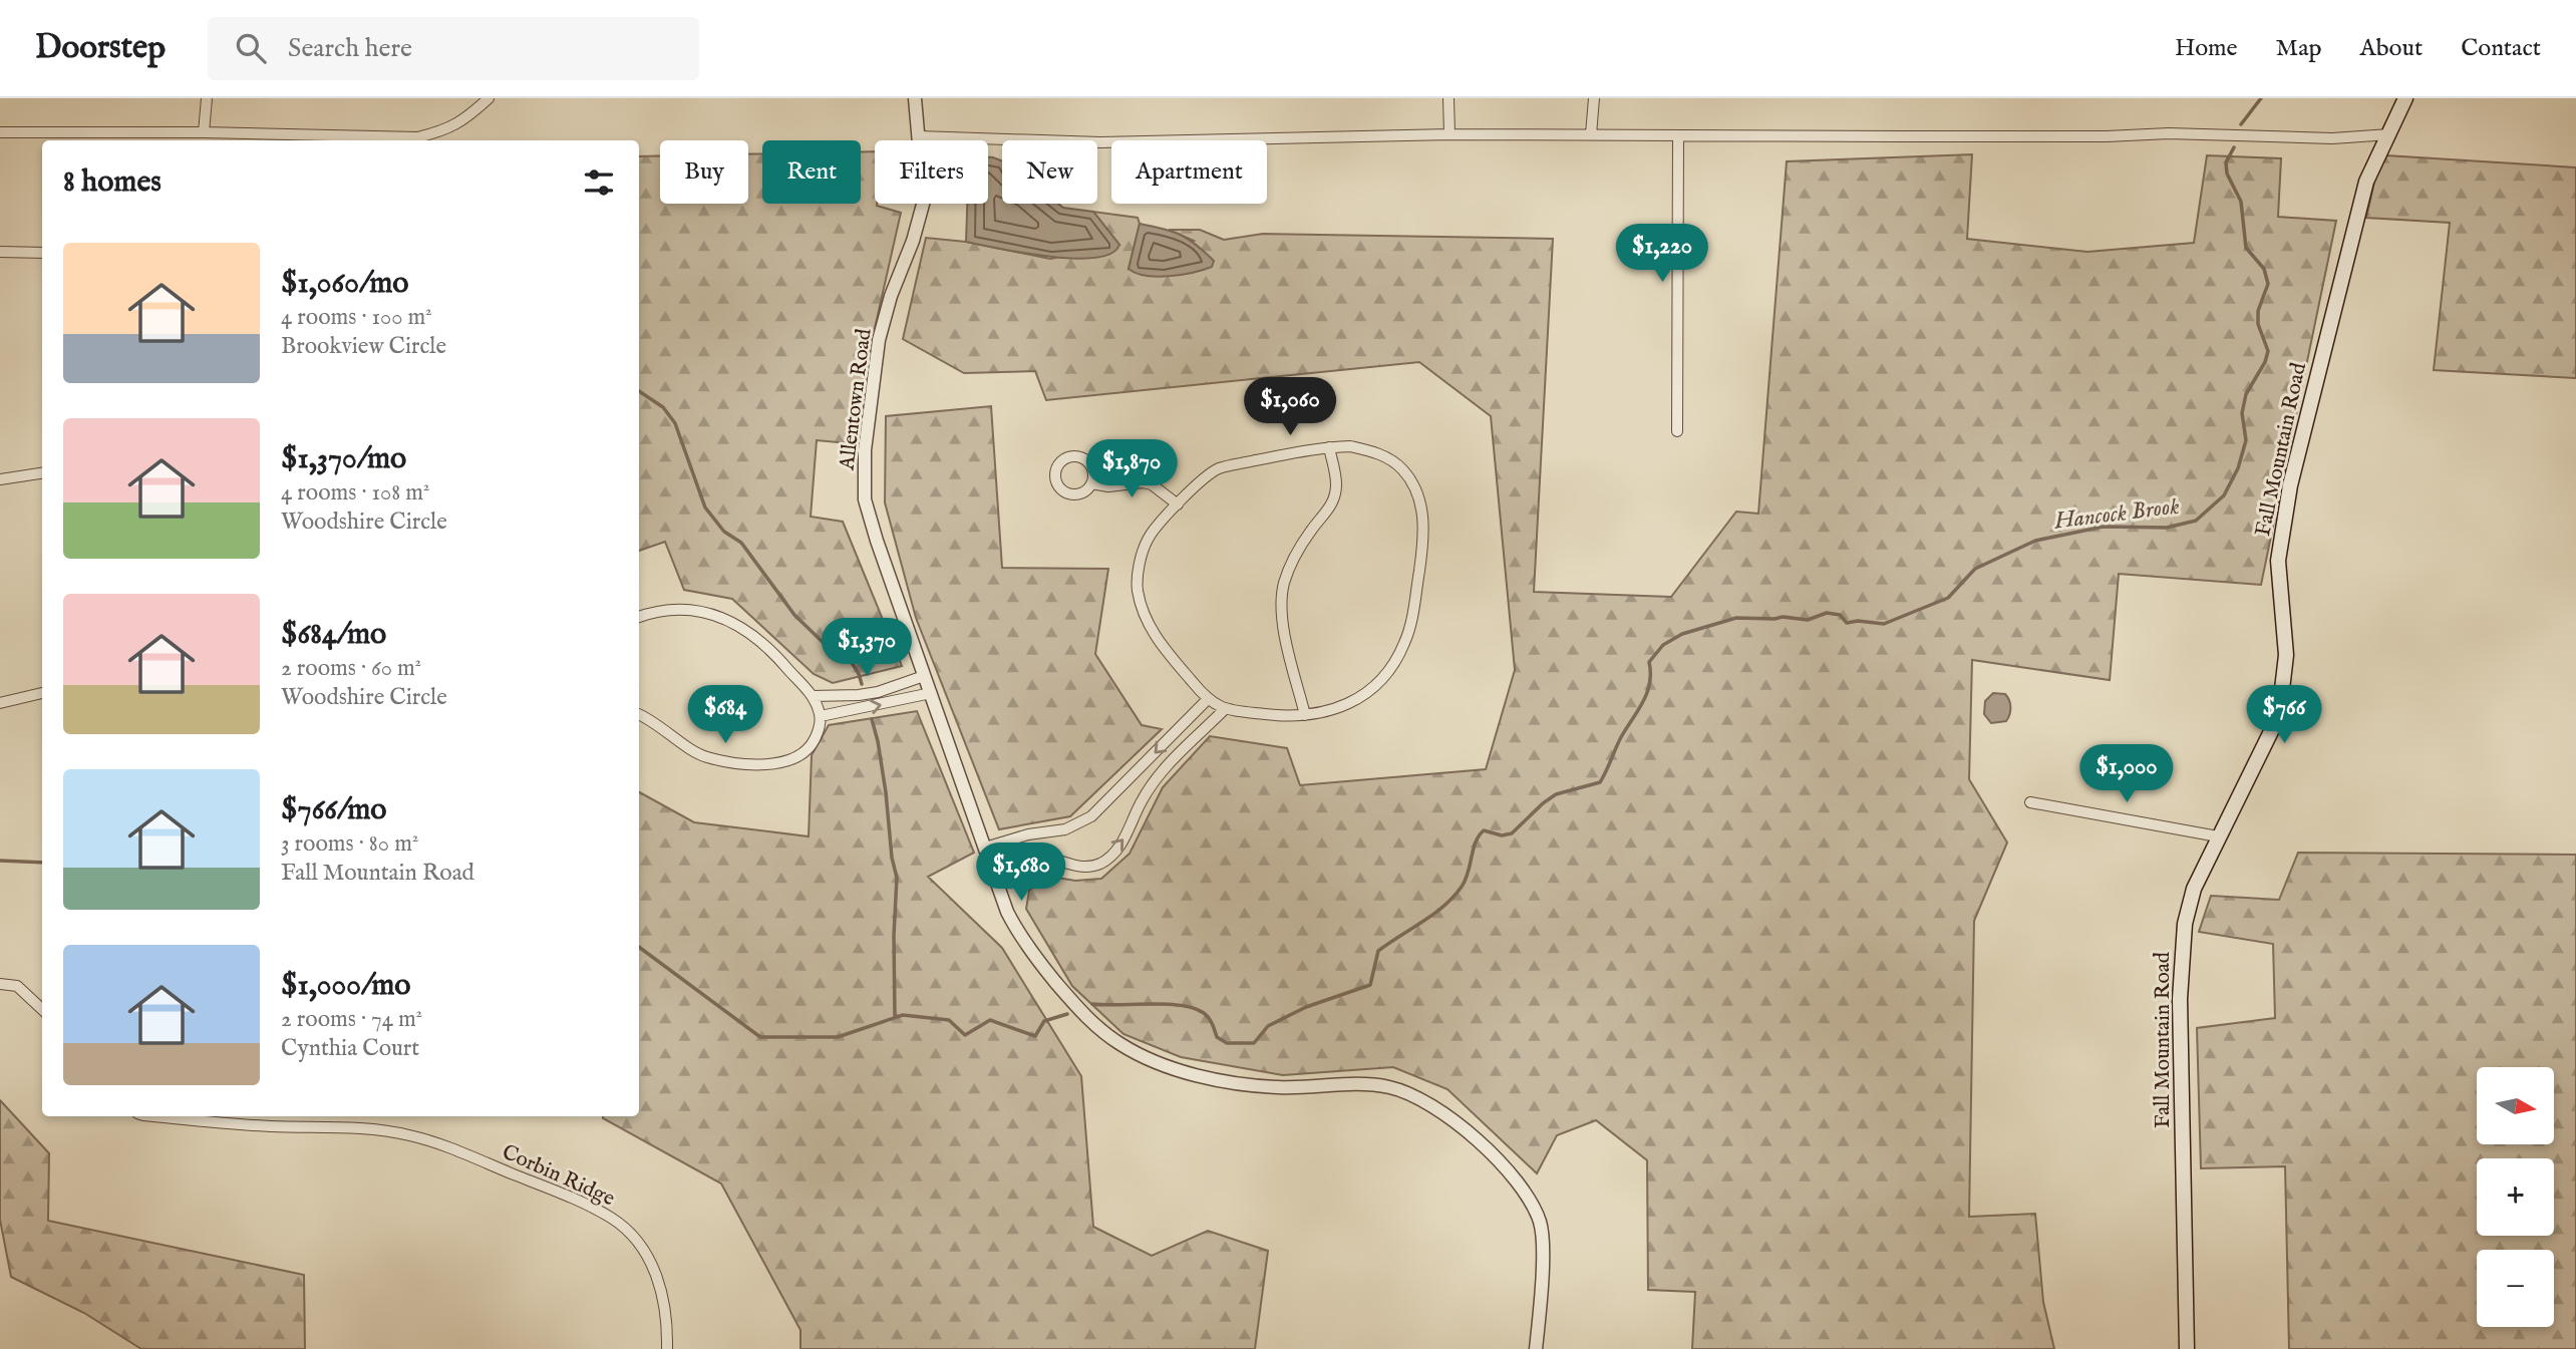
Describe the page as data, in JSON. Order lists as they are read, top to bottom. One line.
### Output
{"streets":{"main road":["Fall Mountain Road"],"street":["Allentown Road","Corbin Ridge"]},"water":["Hancock Brook"],"north":"right","page":{"header":"Doorstep","search":"Search here","nav":["Home","Map","About","Contact"],"chip":["Buy","Rent","Filters","New","Apartment"],"heading":"8 homes","price":["$1,220","$1,060","$1,870","$1,370","$684","$766","$1,000","$1,680"],"list":[{"name":"$1,060/mo","note":"4 rooms · 100 m² · Brookview Circle"},{"name":"$1,370/mo","note":"4 rooms · 108 m² · Woodshire Circle"},{"name":"$684/mo","note":"2 rooms · 60 m² · Woodshire Circle"},{"name":"$766/mo","note":"3 rooms · 80 m² · Fall Mountain Road"},{"name":"$1,000/mo","note":"2 rooms · 74 m² · Cynthia Court"}],"map_buttons":["+","−"]}}
